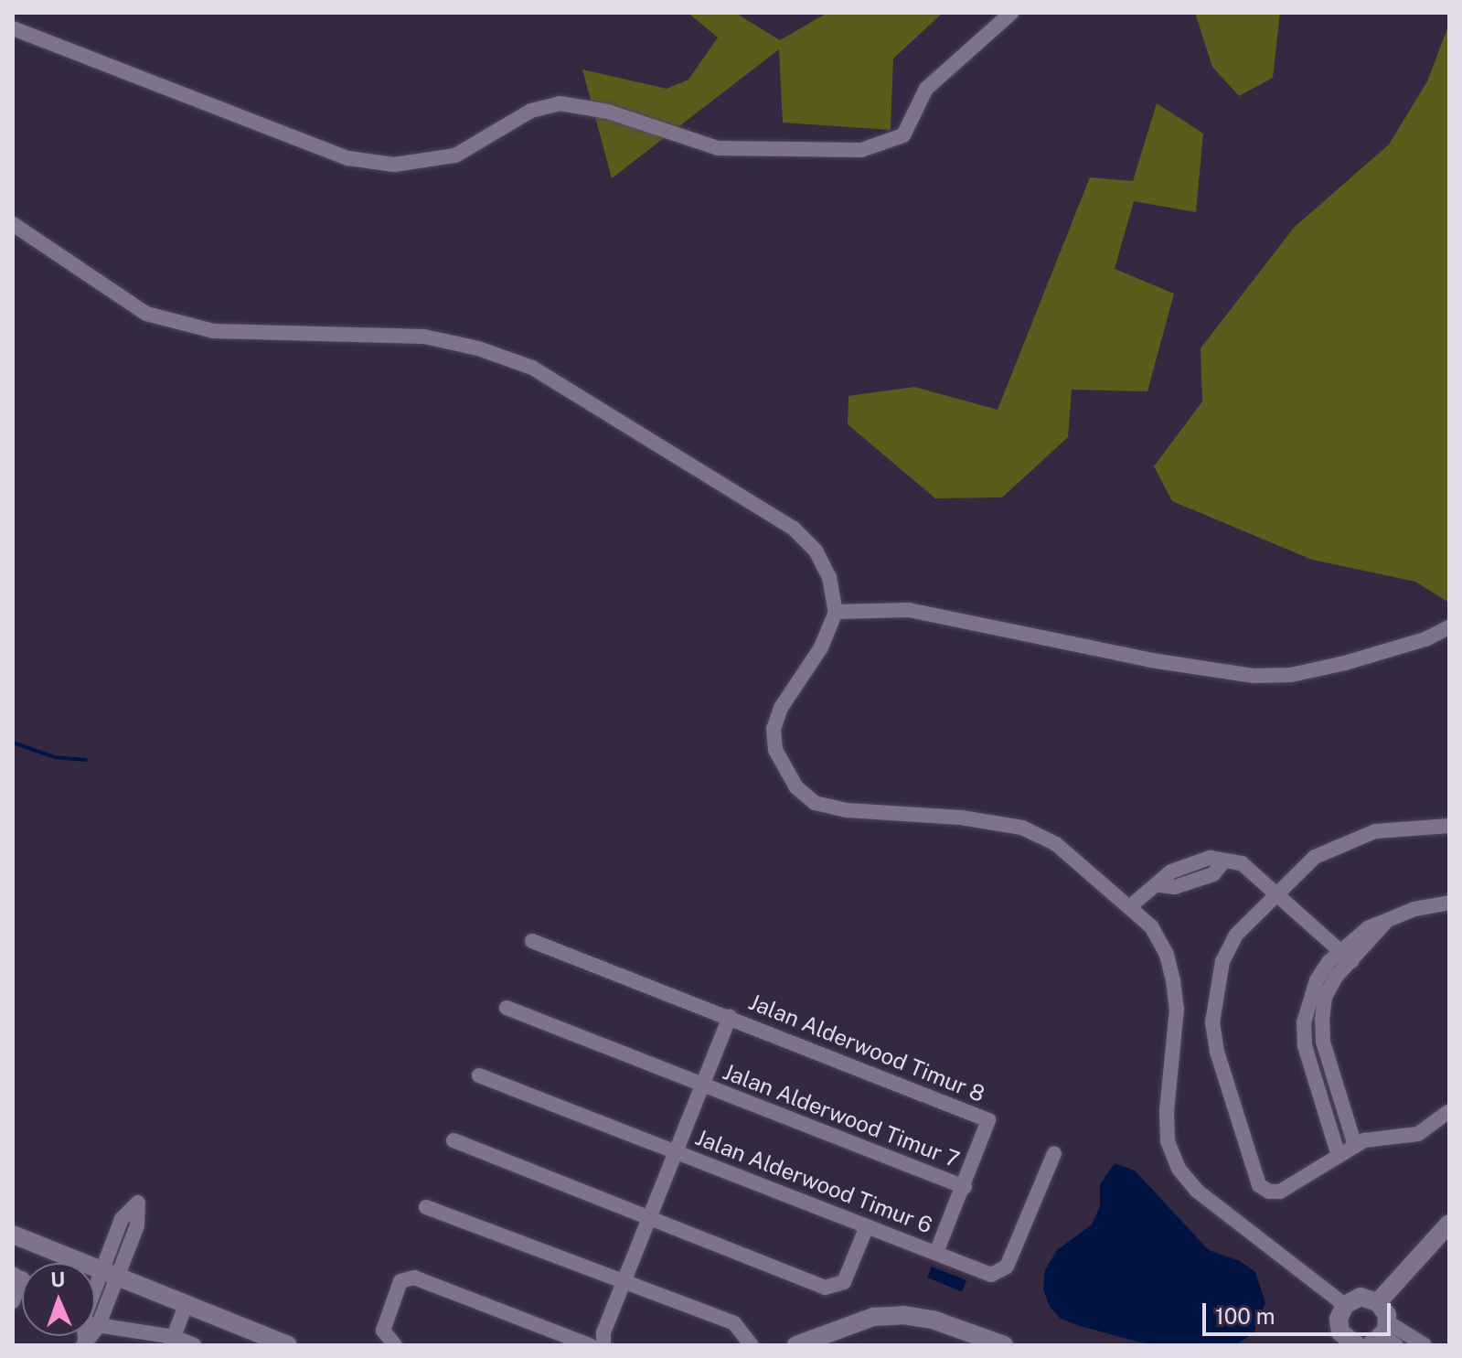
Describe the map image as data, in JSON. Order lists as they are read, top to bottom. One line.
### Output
{"streets":{"street":["Jalan Alderwood Timur 8","Jalan Alderwood Timur 7","Jalan Alderwood Timur 6"]},"crossings":[["Jalan Alderwood Timur 8","Jalan Alderwood Timur 7"]],"scale_bar":"100 m","north":"top"}
